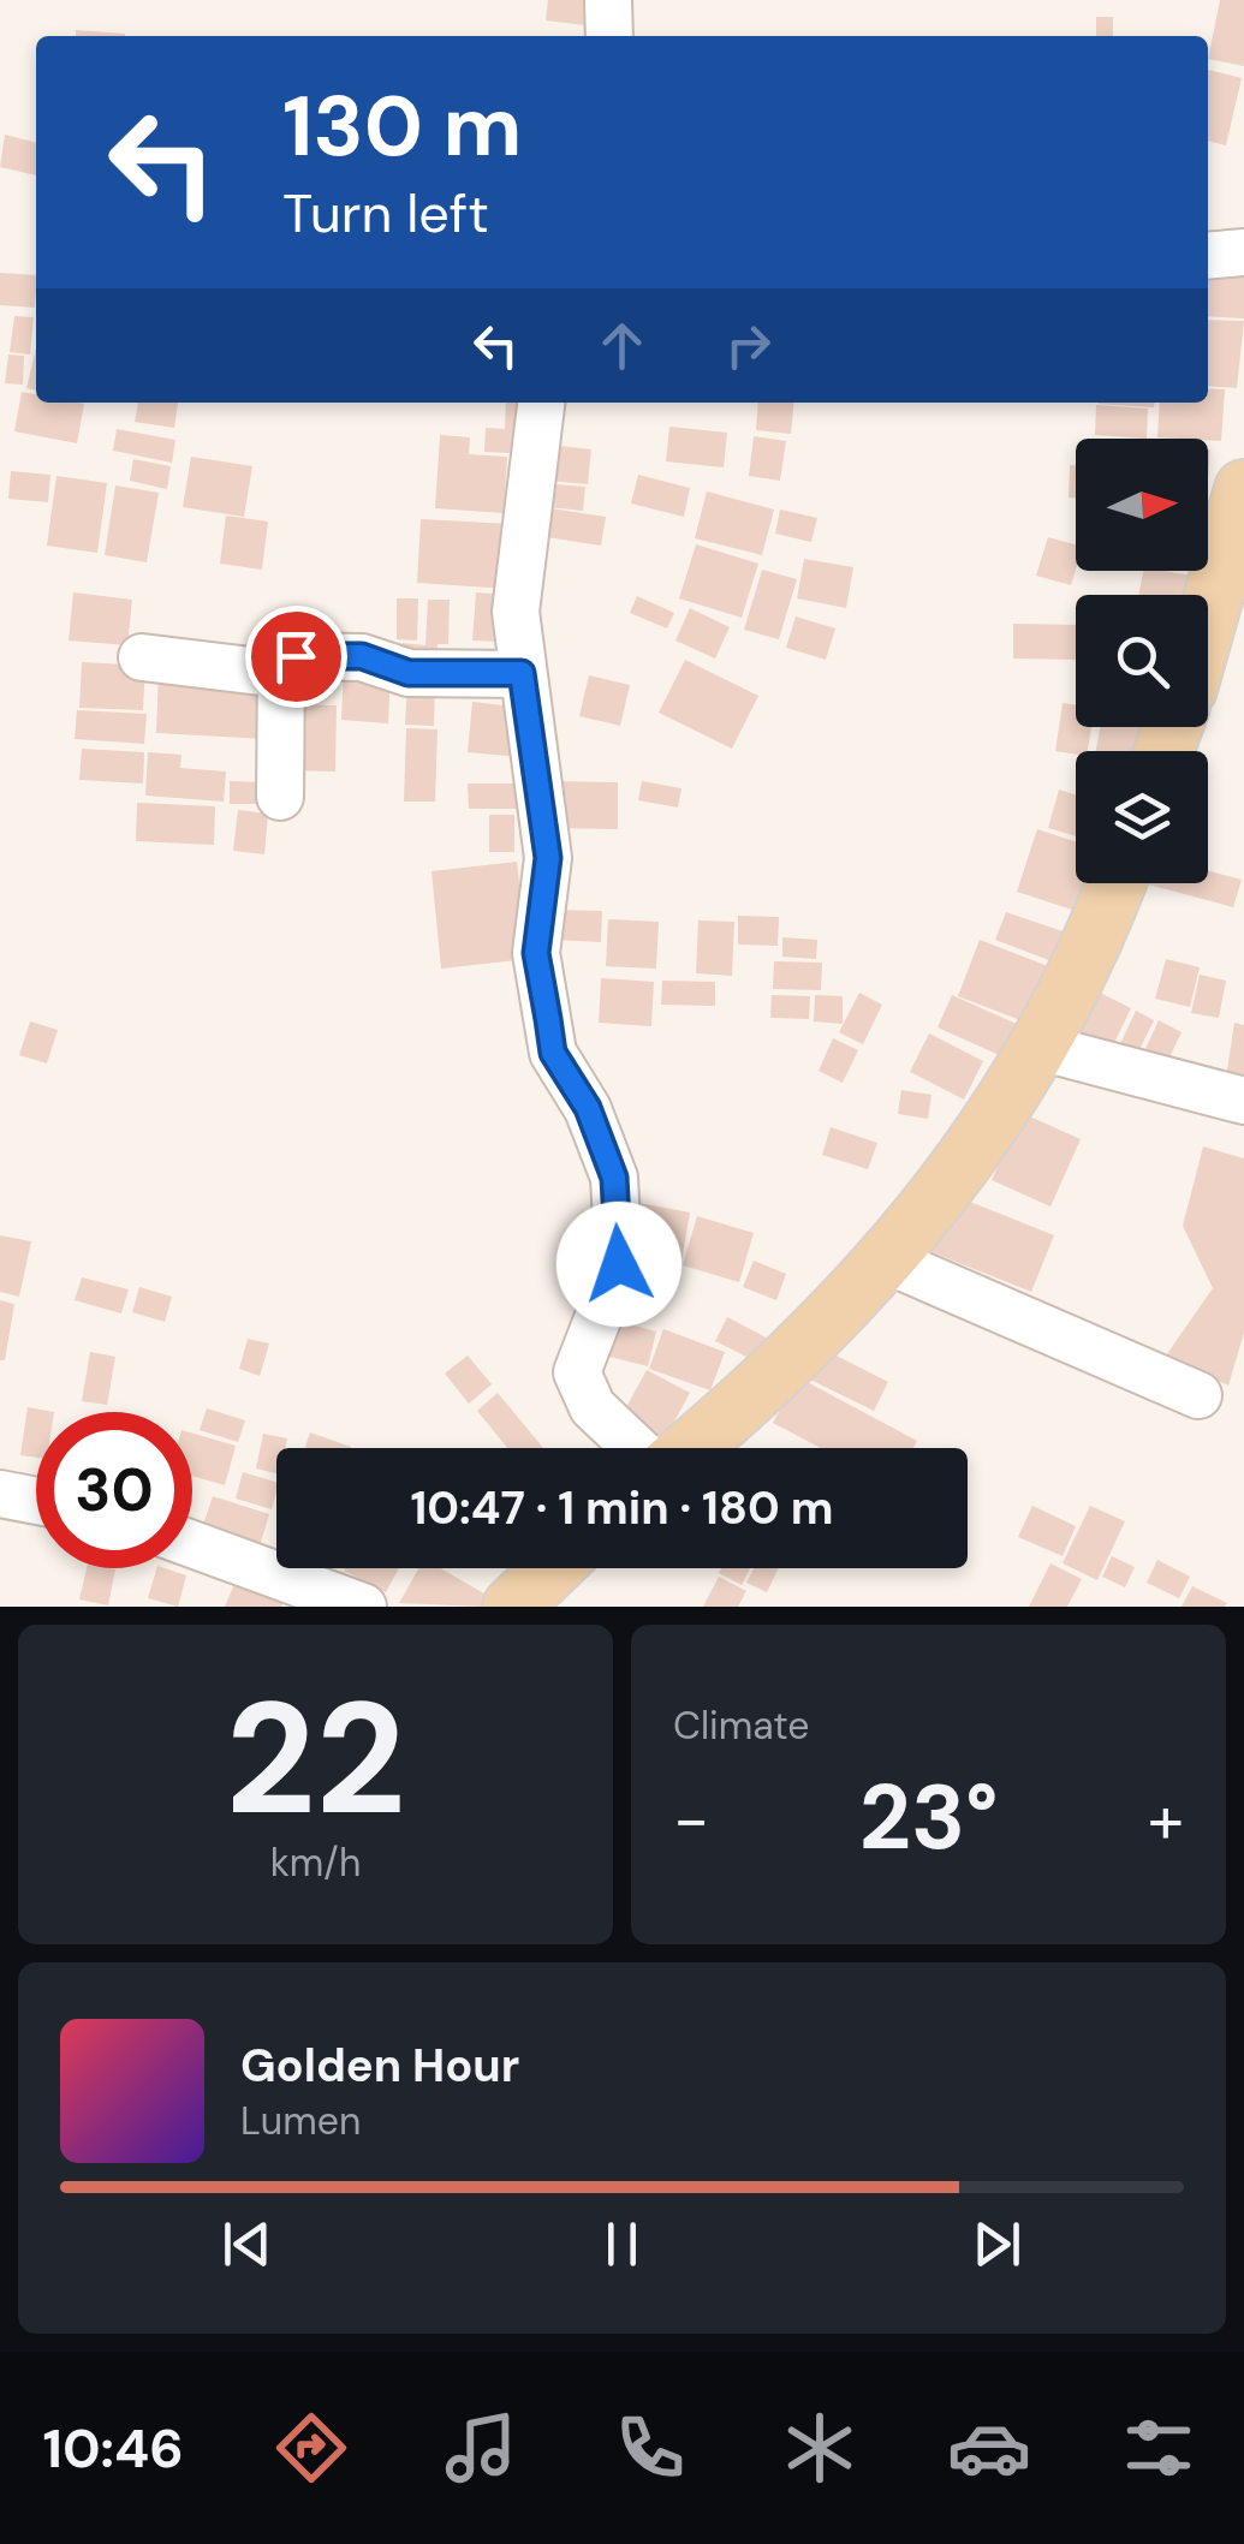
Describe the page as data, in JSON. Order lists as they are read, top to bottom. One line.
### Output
{"north":"right","page":{"turn":["130 m","Turn left"],"limit":"30","trip":"10:47 · 1 min · 180 m","tile":[["22","km/h"],"Climate"],"heat":["−","23°","+"],"song":["Golden Hour","Lumen"],"tabs":"10:46"}}
